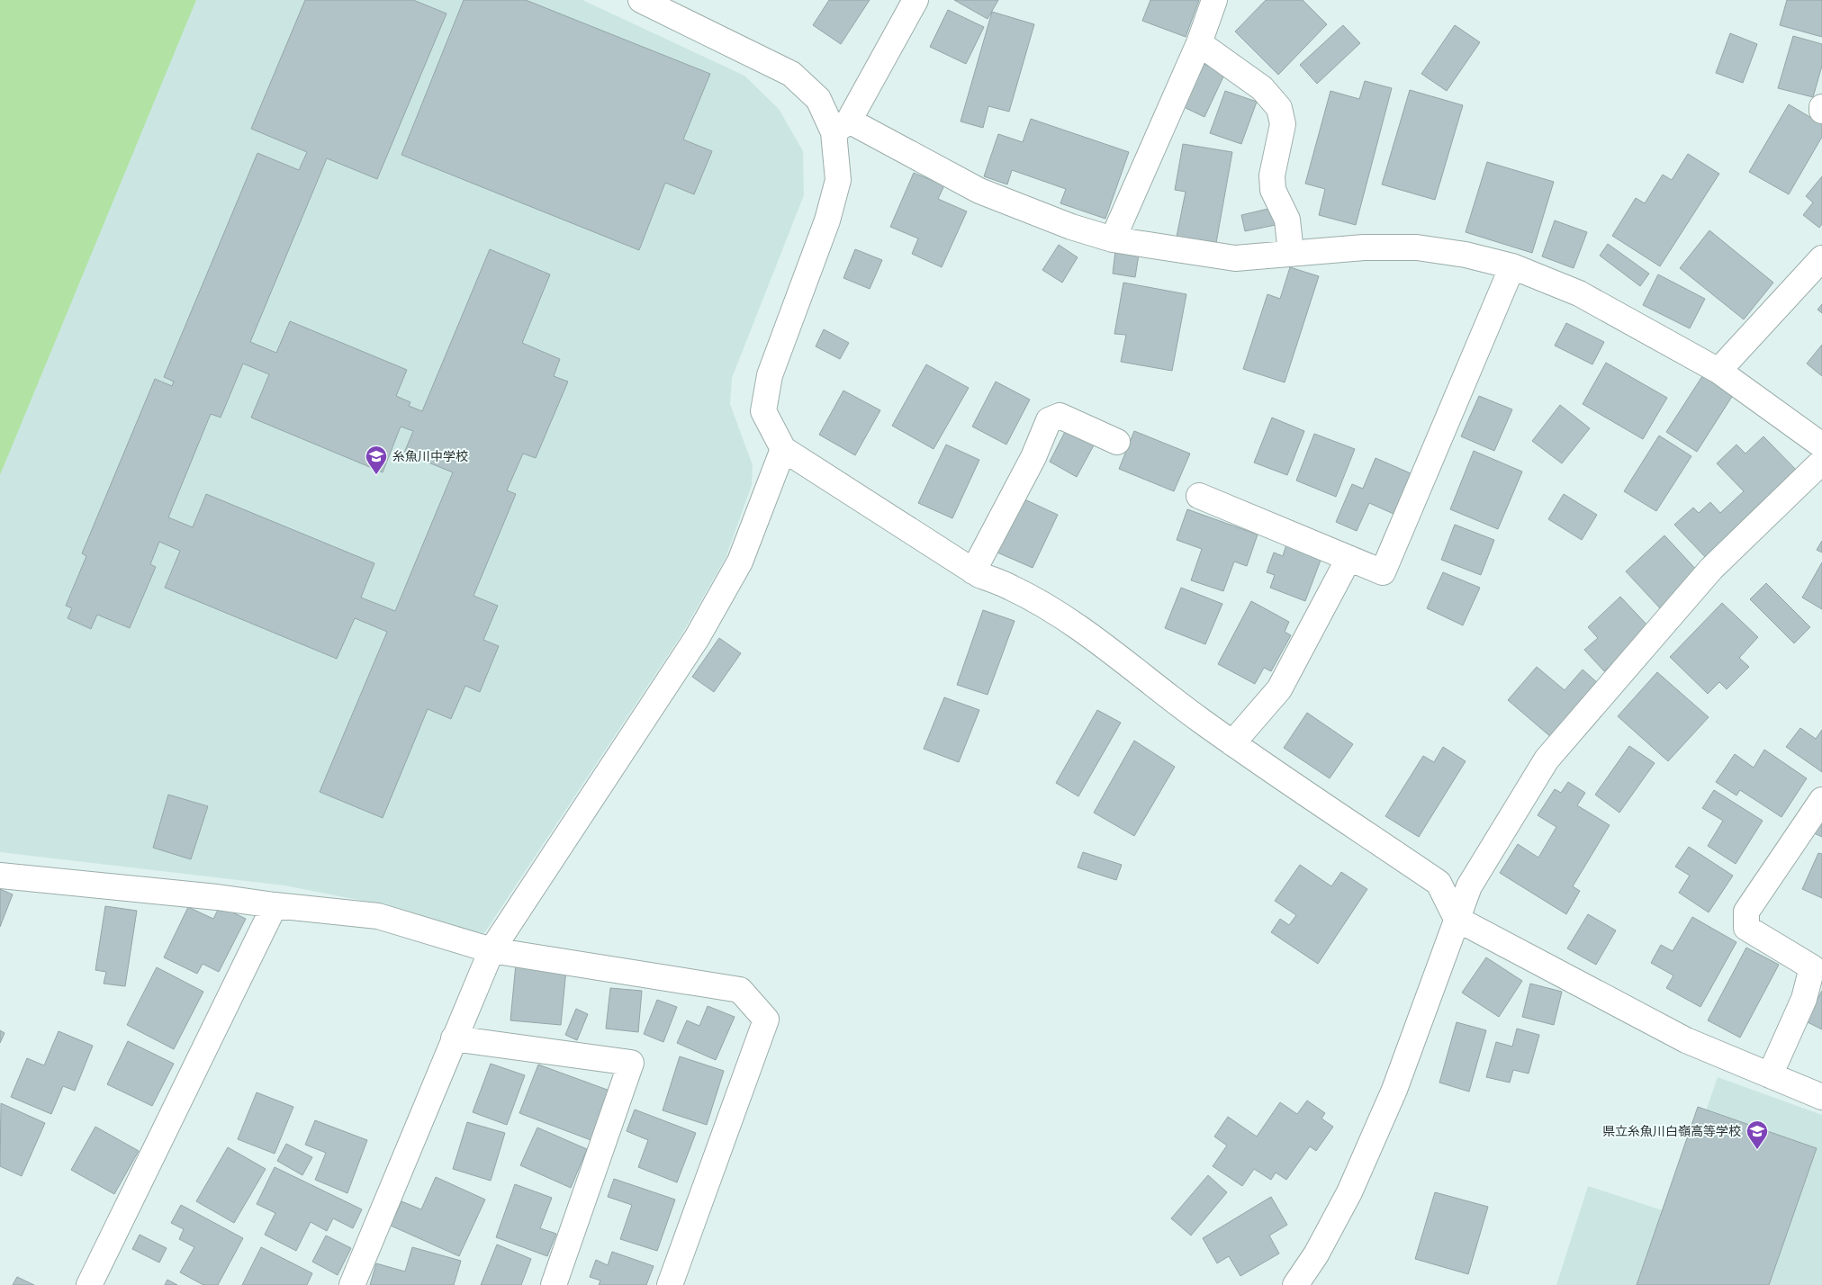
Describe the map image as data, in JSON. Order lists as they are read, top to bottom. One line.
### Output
{"places":{"school or university":["糸魚川中学校","県立糸魚川白嶺高等学校"]}}
